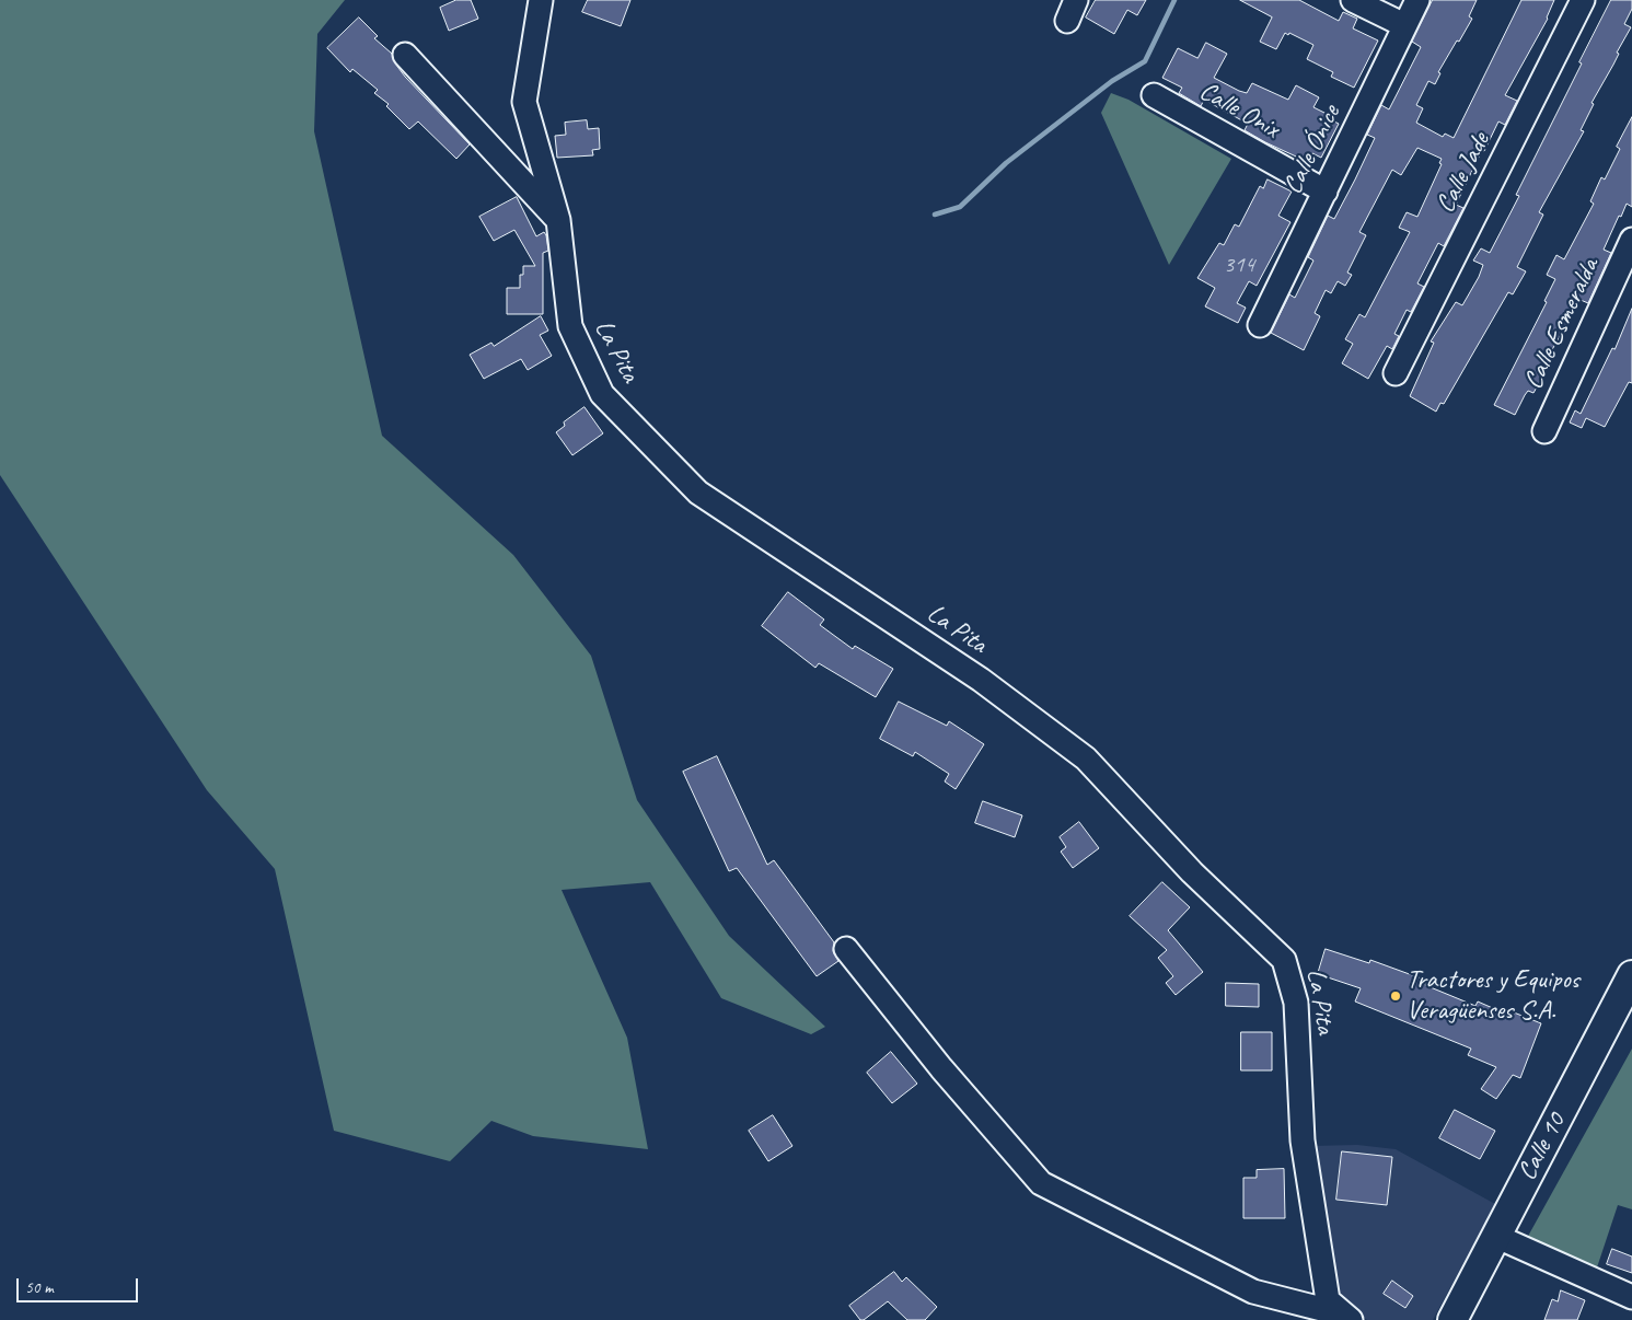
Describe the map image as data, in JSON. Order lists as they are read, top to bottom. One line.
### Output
{"streets":{"main road":["Calle 10"],"street":["Calle Onix","Calle Ónice","Calle Jade","Calle Esmeralda","La Pita"]},"crossings":[["Calle Onix","Calle Ónice"]],"places":["Tractores y Equipos Veragüenses S.A."],"house_numbers":["314"],"scale_bar":"50 m"}
